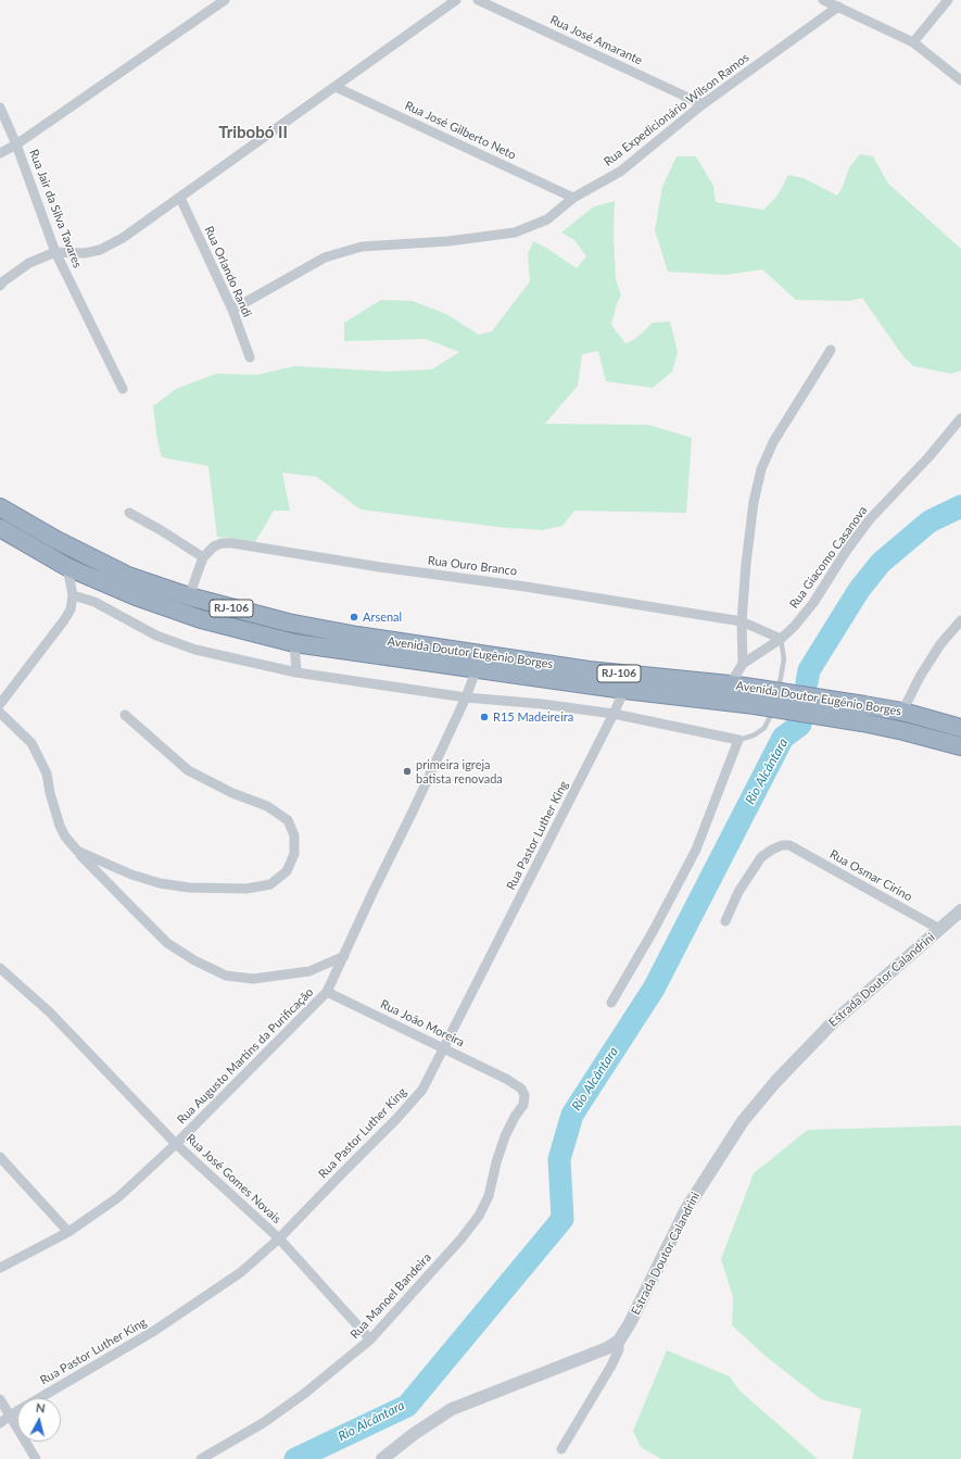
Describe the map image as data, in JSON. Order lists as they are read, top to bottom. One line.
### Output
{"streets":{"highway":["RJ-106","Avenida Doutor Eugênio Borges"],"street":["Rua José Amarante","Rua Expedicionário Wilson Ramos","Rua José Gilberto Neto","Rua Jair da Silva Tavares","Rua Orlando Randi","Rua Giacomo Casanova","Rua Ouro Branco","Rua Pastor Luther King","Rua Osmar Cirino","Estrada Doutor Calandrini","Rua João Moreira","Rua Augusto Martins da Purificação","Rua José Gomes Novais","Rua Manoel Bandeira"]},"crossings":[["Rua José Amarante","Rua Expedicionário Wilson Ramos"],["Rua Expedicionário Wilson Ramos","Rua José Gilberto Neto"],["Rua Expedicionário Wilson Ramos","Rua Orlando Randi"],["Rua Giacomo Casanova","Rua Ouro Branco"],["Rua Giacomo Casanova","Avenida Doutor Eugênio Borges"],["Avenida Doutor Eugênio Borges","Rua Pastor Luther King"],["Avenida Doutor Eugênio Borges","Rua Augusto Martins da Purificação"],["Rua Pastor Luther King","Rua João Moreira"],["Rua Pastor Luther King","Rua José Gomes Novais"],["Rua Osmar Cirino","Estrada Doutor Calandrini"],["Rua João Moreira","Rua Augusto Martins da Purificação"],["Rua João Moreira","Rua Manoel Bandeira"],["Rua Augusto Martins da Purificação","Rua José Gomes Novais"],["Rua José Gomes Novais","Rua Manoel Bandeira"]],"districts":["Tribobó II"],"water":["Rio Alcântara"],"places":["Arsenal","R15 Madeireira","primeira igreja batista renovada"],"north":"top"}
